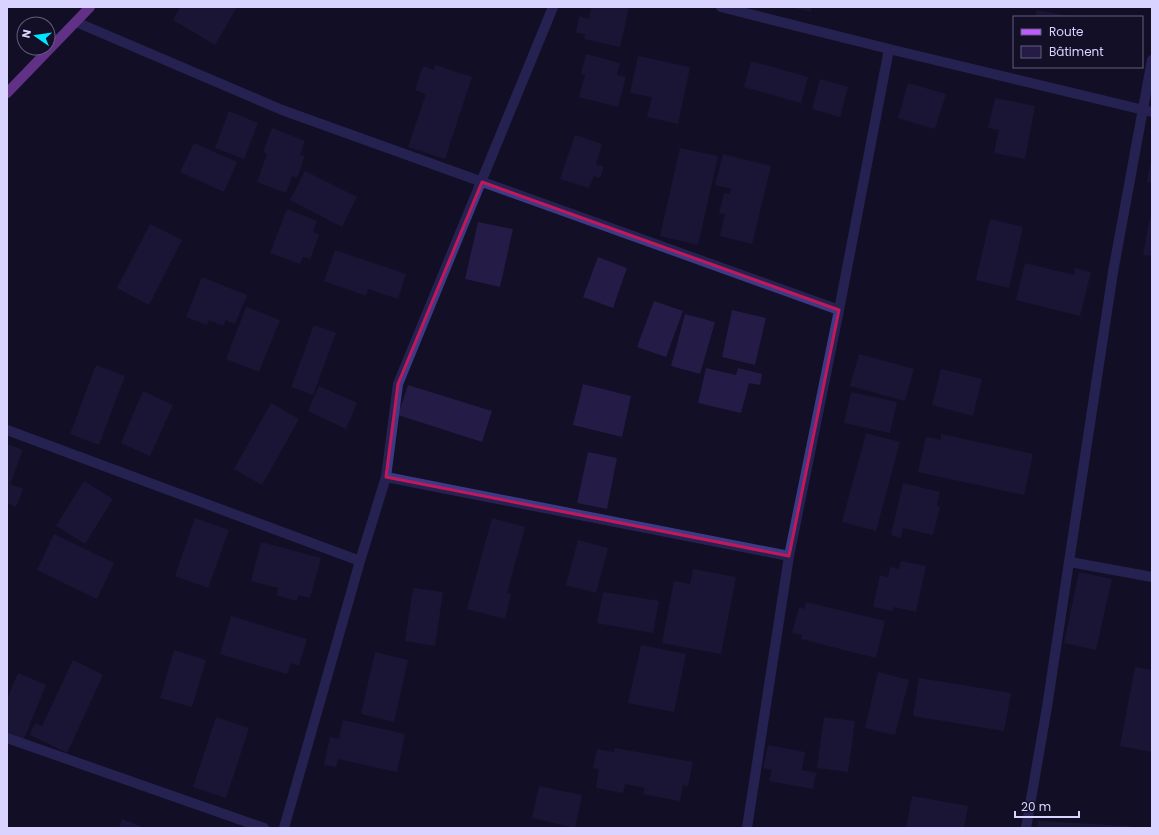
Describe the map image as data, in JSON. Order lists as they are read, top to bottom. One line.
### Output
{"legend":["Route","Bâtiment"],"scale_bar":"20 m","north":"left"}
